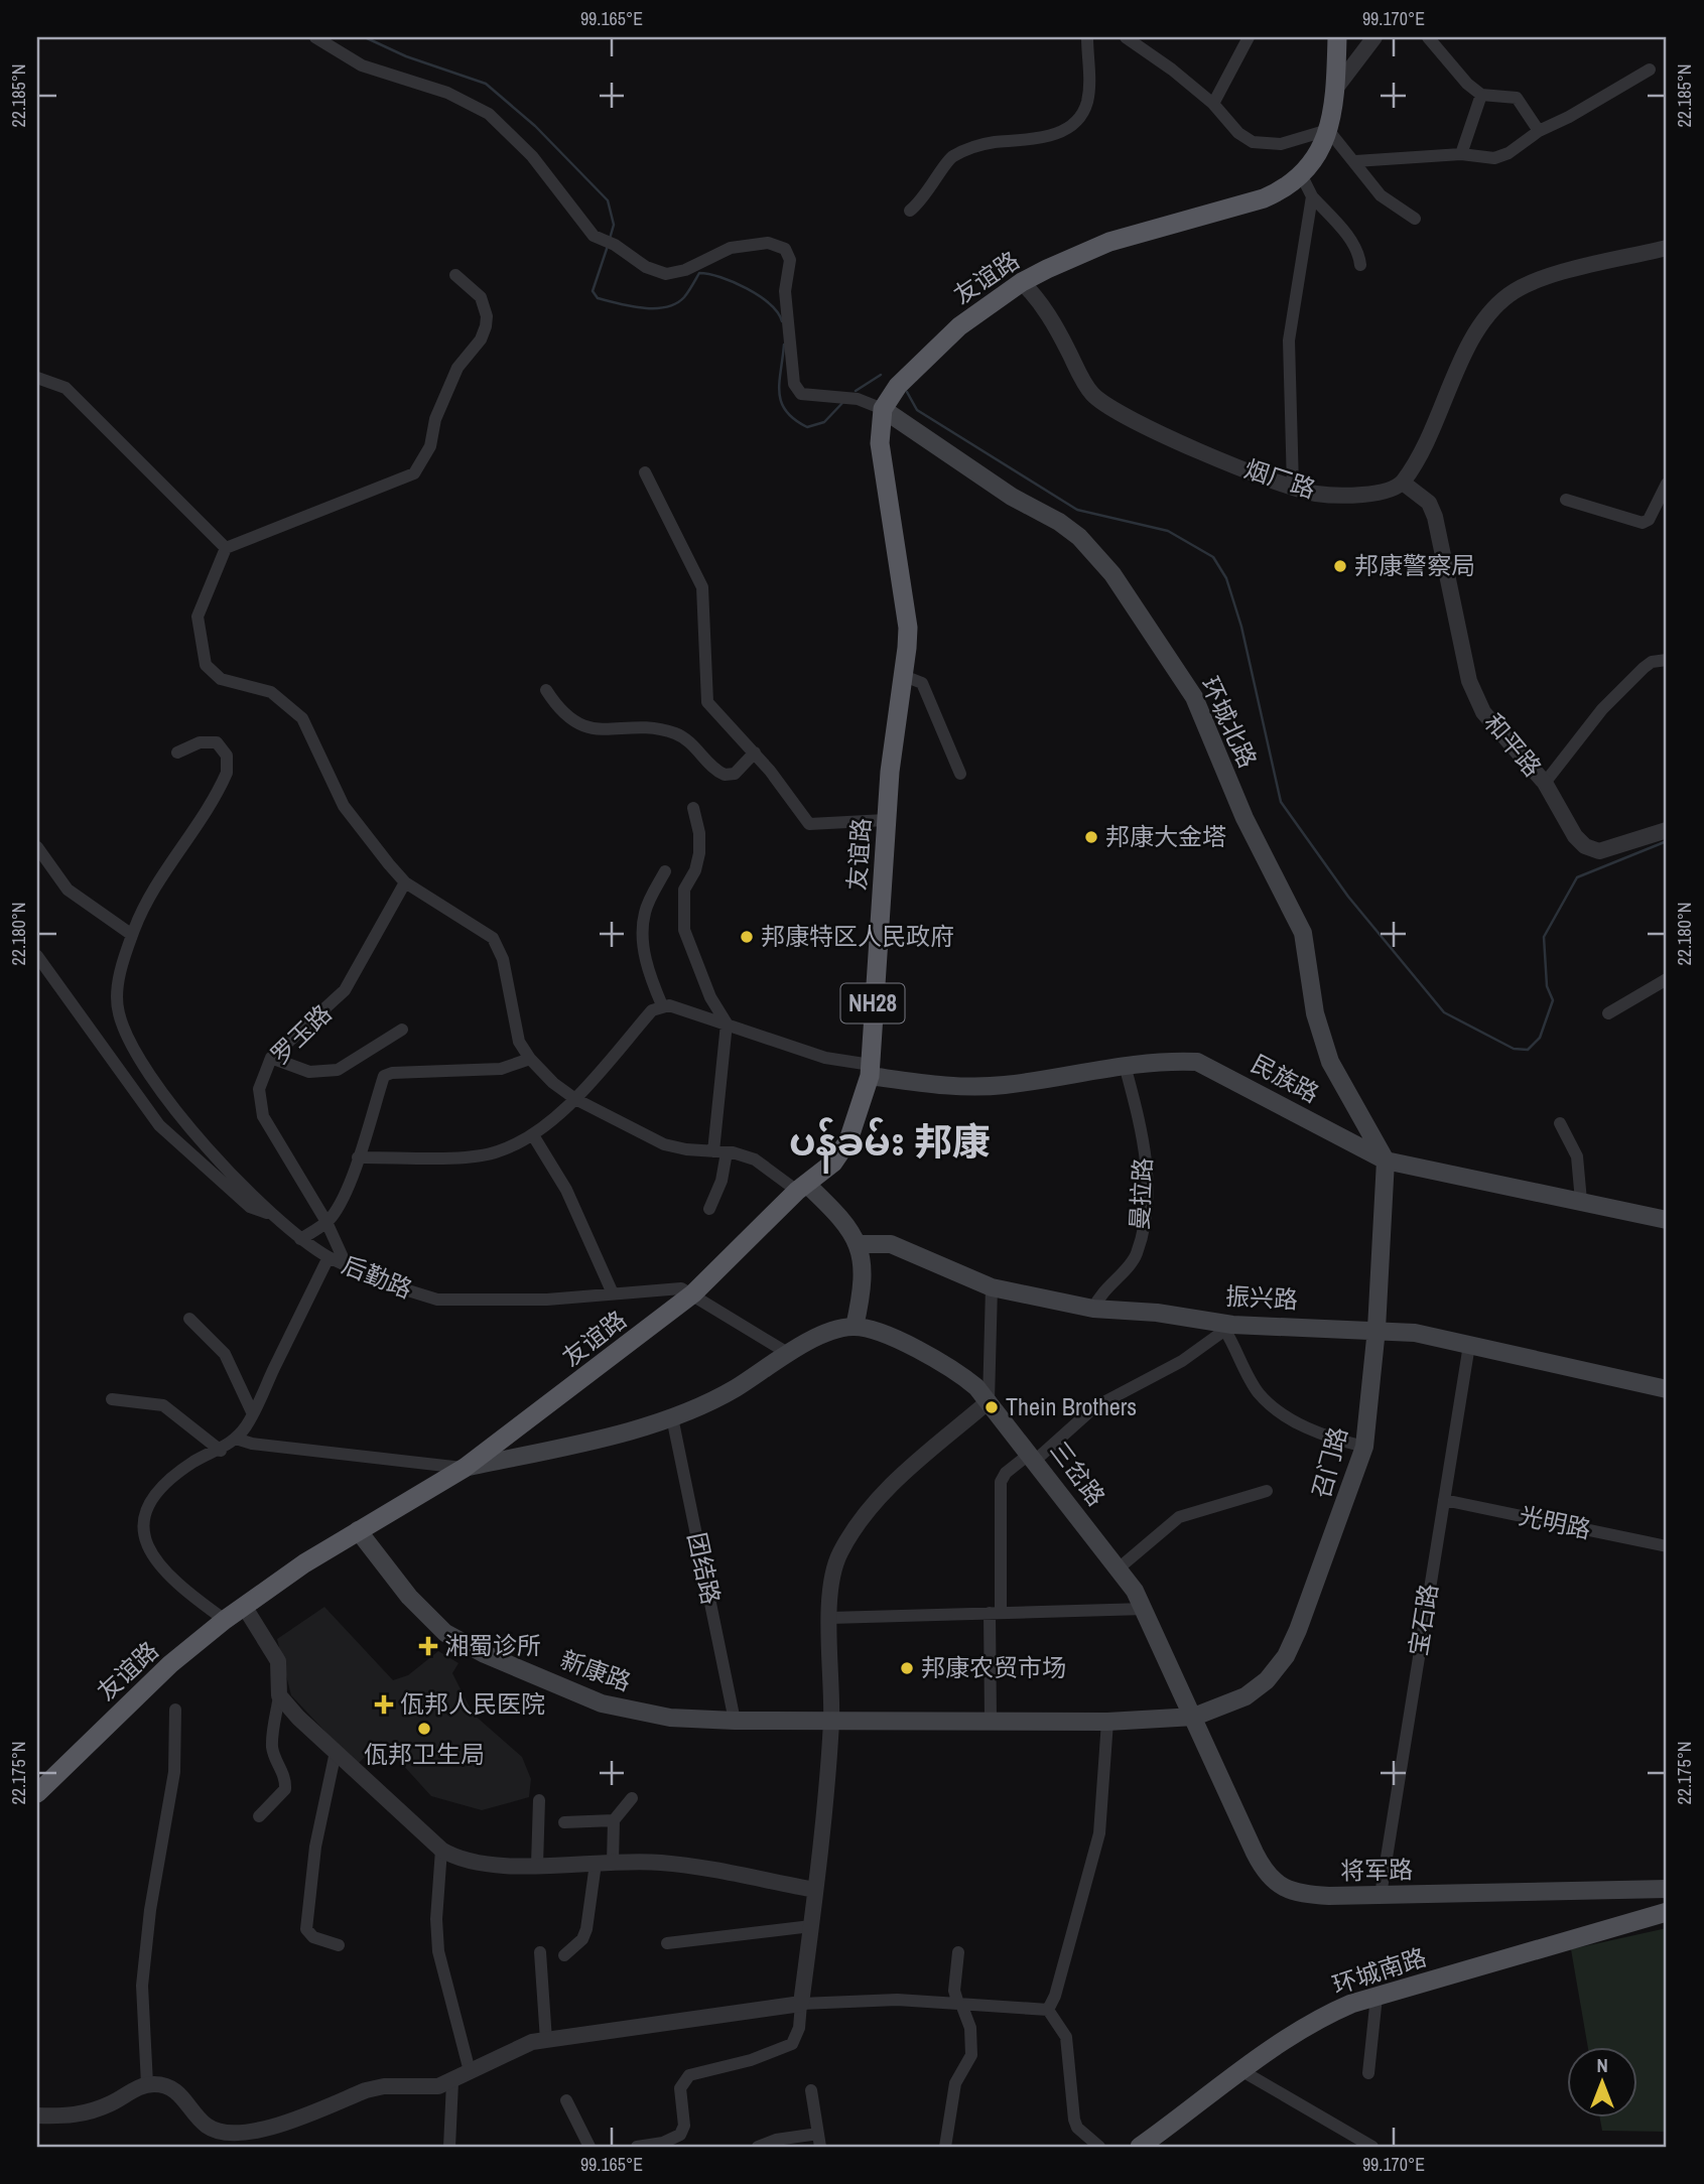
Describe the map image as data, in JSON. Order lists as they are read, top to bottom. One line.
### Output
{"streets":{"highway":["友谊路","NH28"],"main road":["环城北路","民族路","振兴路","召门路","三岔路","新康路","将军路","环城南路"],"street":["烟厂路","和平路","罗玉路","曼拉路","后勤路","光明路","团结路","宝石路"]},"crossings":[["友谊路","烟厂路"],["友谊路","环城北路"],["友谊路","民族路"],["友谊路","后勤路"],["友谊路","新康路"],["烟厂路","和平路"],["环城北路","民族路"],["环城北路","召门路"],["罗玉路","后勤路"],["民族路","曼拉路"],["民族路","召门路"],["曼拉路","振兴路"],["振兴路","召门路"],["振兴路","宝石路"],["召门路","三岔路"],["召门路","新康路"],["召门路","将军路"],["三岔路","新康路"],["三岔路","将军路"],["光明路","宝石路"],["团结路","新康路"],["宝石路","将军路"],["新康路","将军路"]],"districts":["ပန်ခမ်း 邦康"],"places":{"other":["邦康警察局","邦康大金塔","邦康特区人民政府","Thein Brothers","邦康农贸市场","佤邦卫生局"],"health":["湘蜀诊所","佤邦人民医院"]},"north":"top","coordinates":["99.165°E","99.170°E","22.185°N","22.180°N","22.175°N"]}
